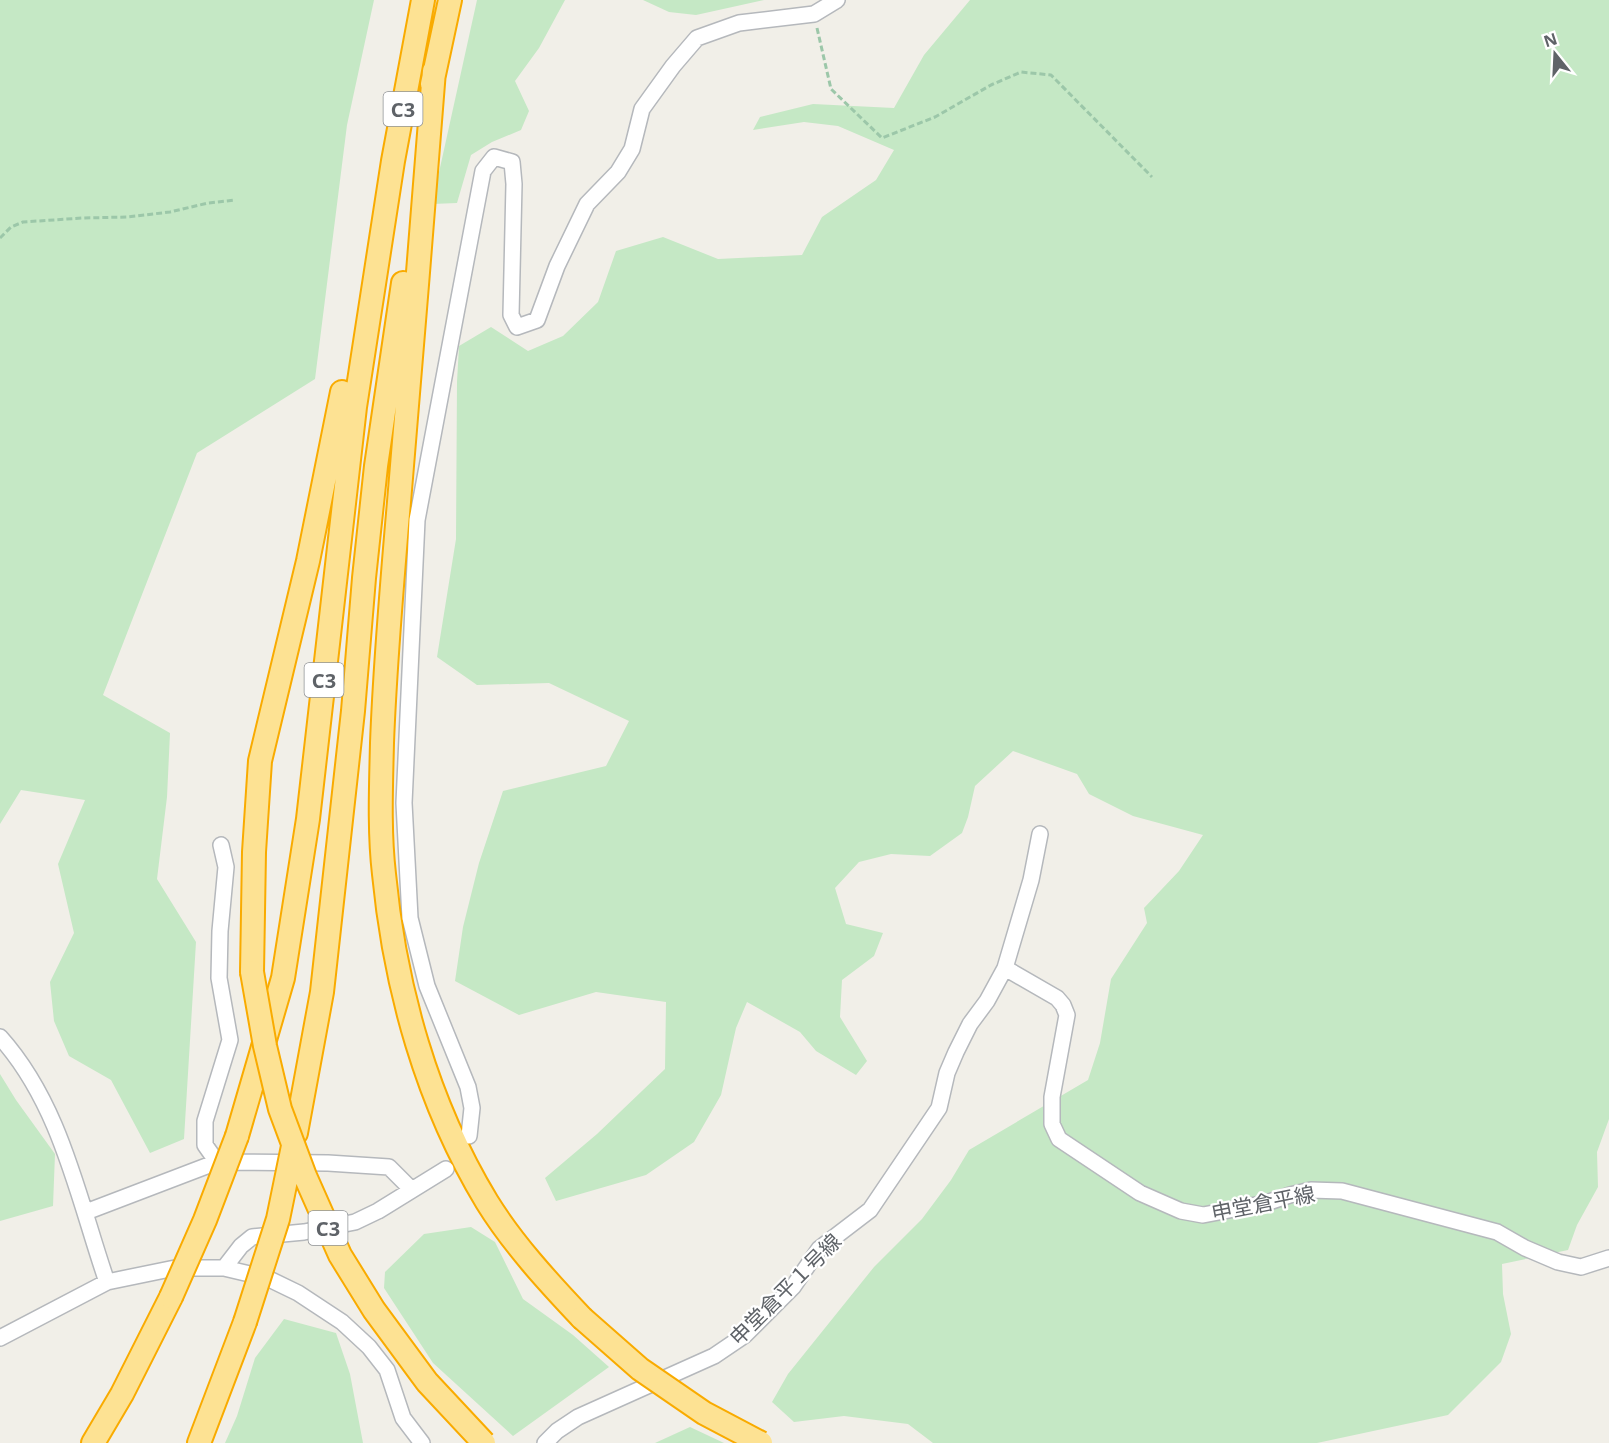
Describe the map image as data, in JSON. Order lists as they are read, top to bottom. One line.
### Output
{"streets":{"highway":["C3"],"street":["申堂倉平線","申堂倉平１号線"]},"crossings":[["申堂倉平線","申堂倉平１号線"]],"north":"top"}
